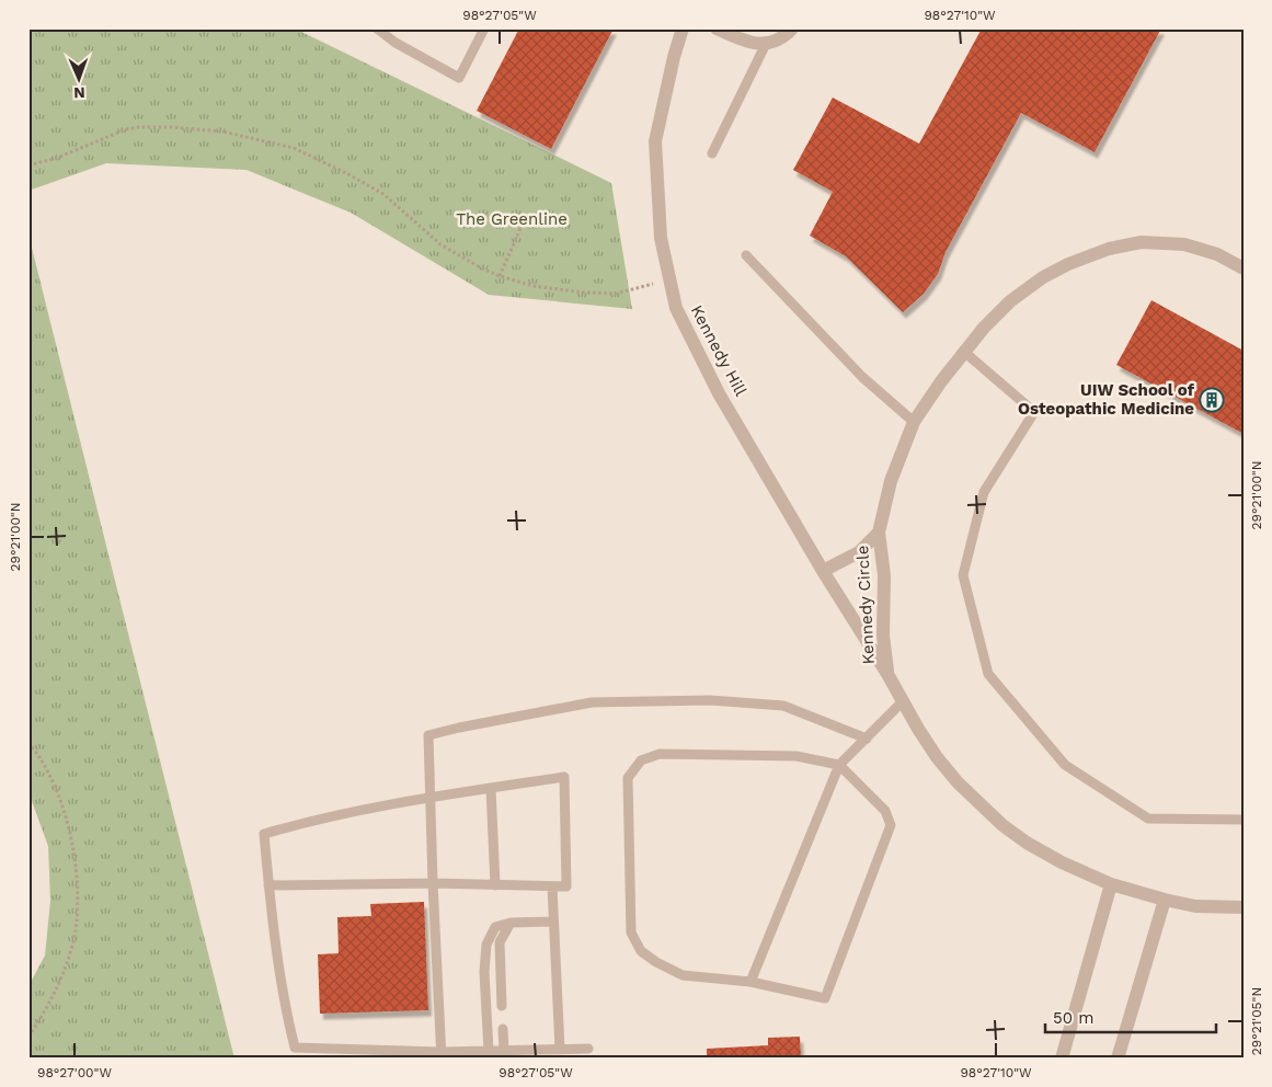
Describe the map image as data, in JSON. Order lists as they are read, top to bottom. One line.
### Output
{"streets":{"street":["Kennedy Hill","Kennedy Circle"]},"crossings":[["Kennedy Hill","Kennedy Circle"]],"parks":["The Greenline"],"places":{"building":["UIW School of Osteopathic Medicine"]},"scale_bar":"50 m","north":"bottom","coordinates":["98°27'05\"W","98°27'10\"W","29°21'00\"N","29°21'05\"N","98°27'00\"W"]}
